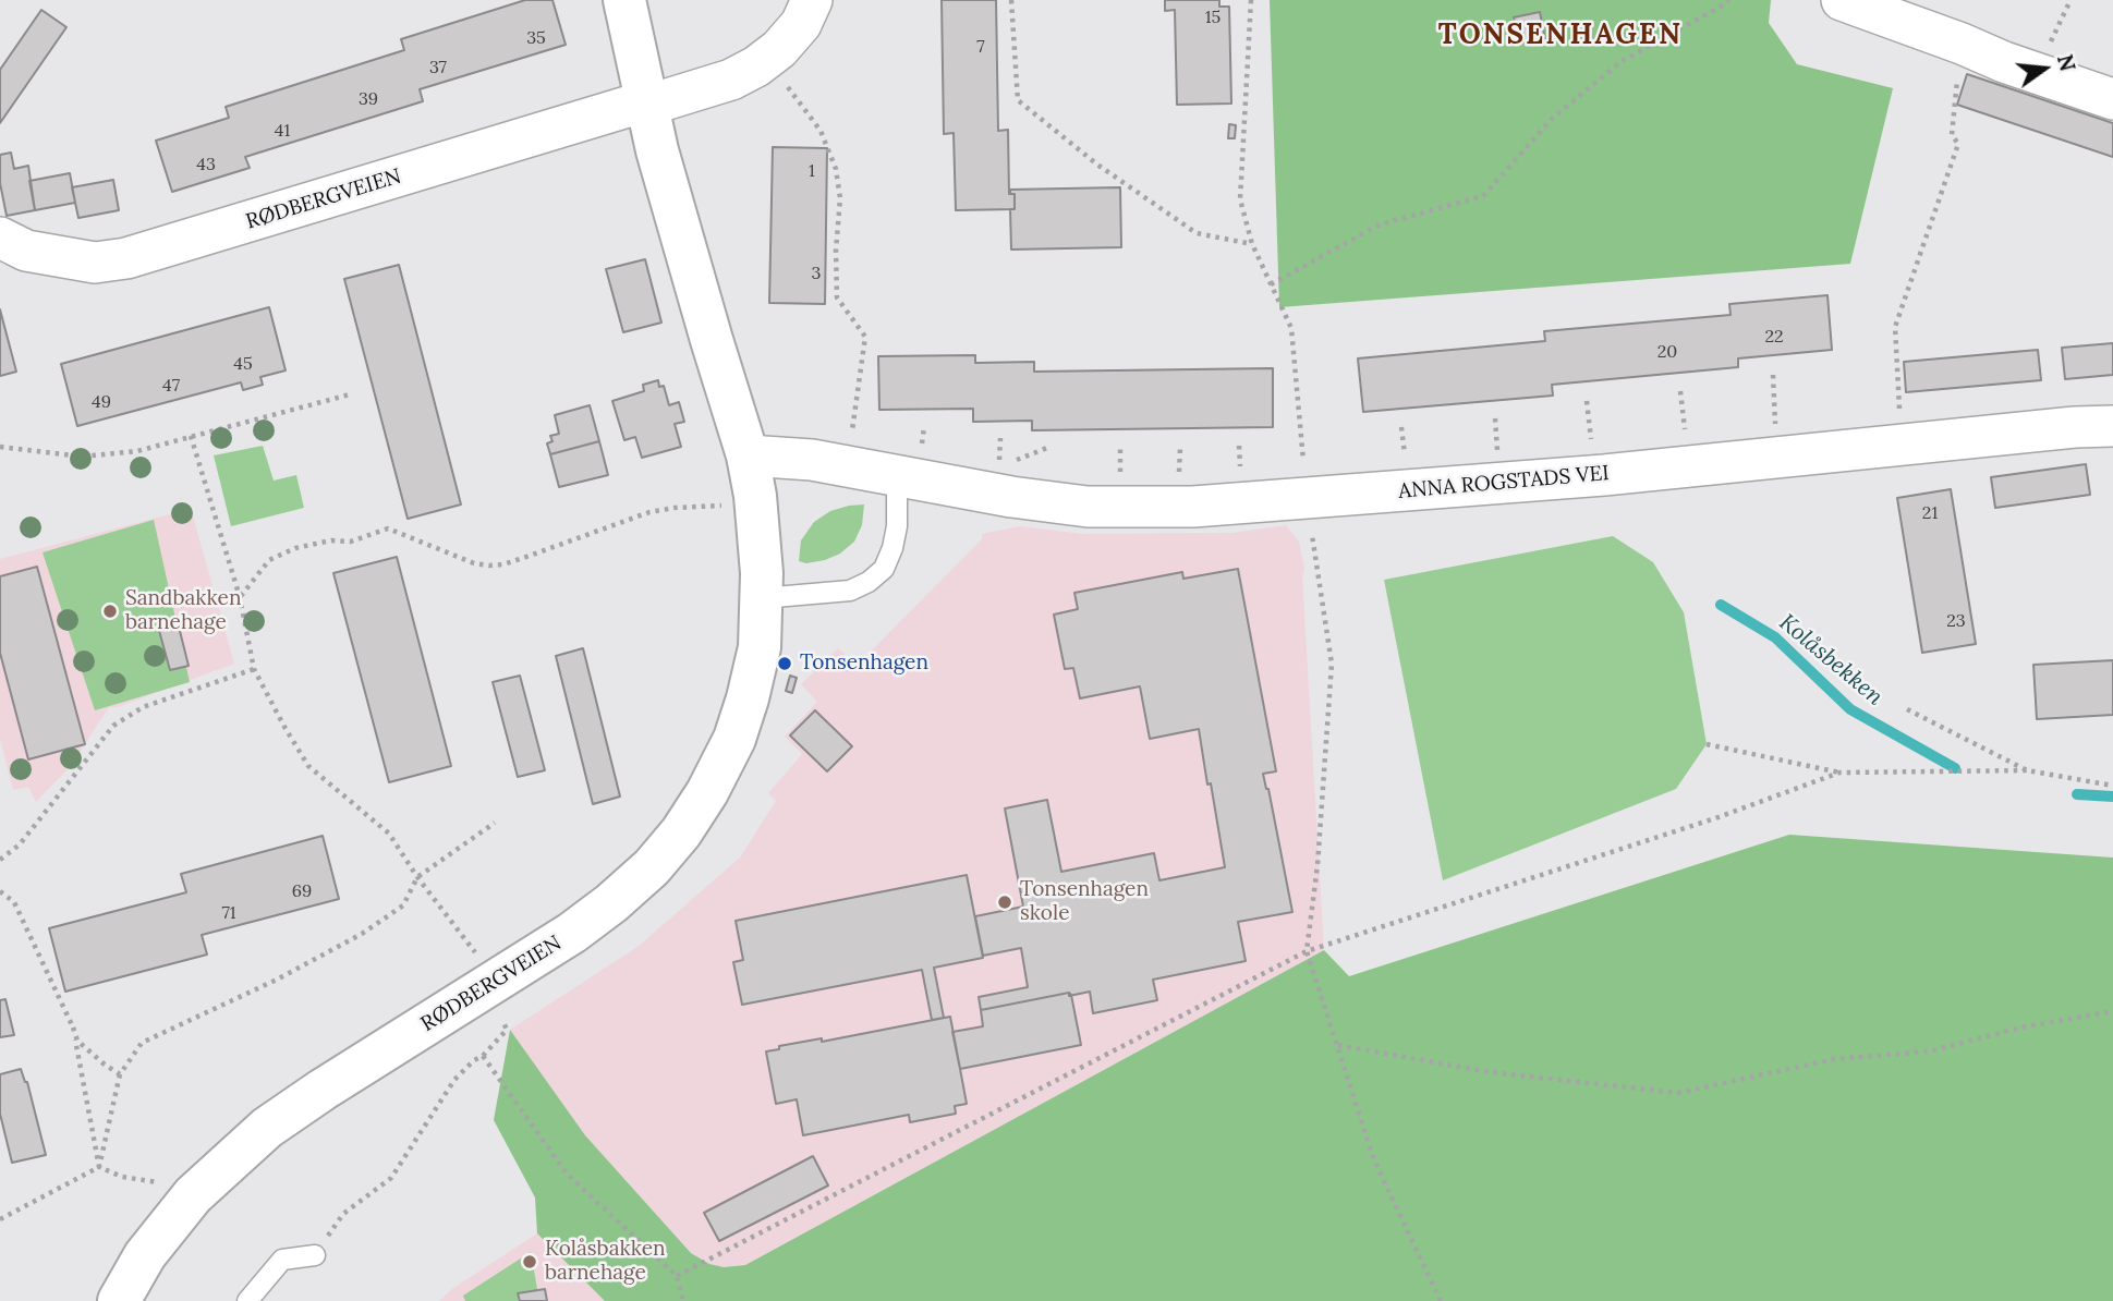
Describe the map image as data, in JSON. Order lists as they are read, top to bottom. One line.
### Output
{"streets":{"street":["RØDBERGVEIEN","ANNA ROGSTADS VEI"]},"crossings":[["RØDBERGVEIEN","ANNA ROGSTADS VEI"]],"districts":["TONSENHAGEN"],"water":["Kolåsbekken"],"places":["Sandbakken barnehage","Tonsenhagen","Tonsenhagen skole","Kolåsbakken barnehage"],"house_numbers":["15","35","7","37","39","41","43","1","3","22","20","45","47","49","21","23","69","71"],"north":"right"}
